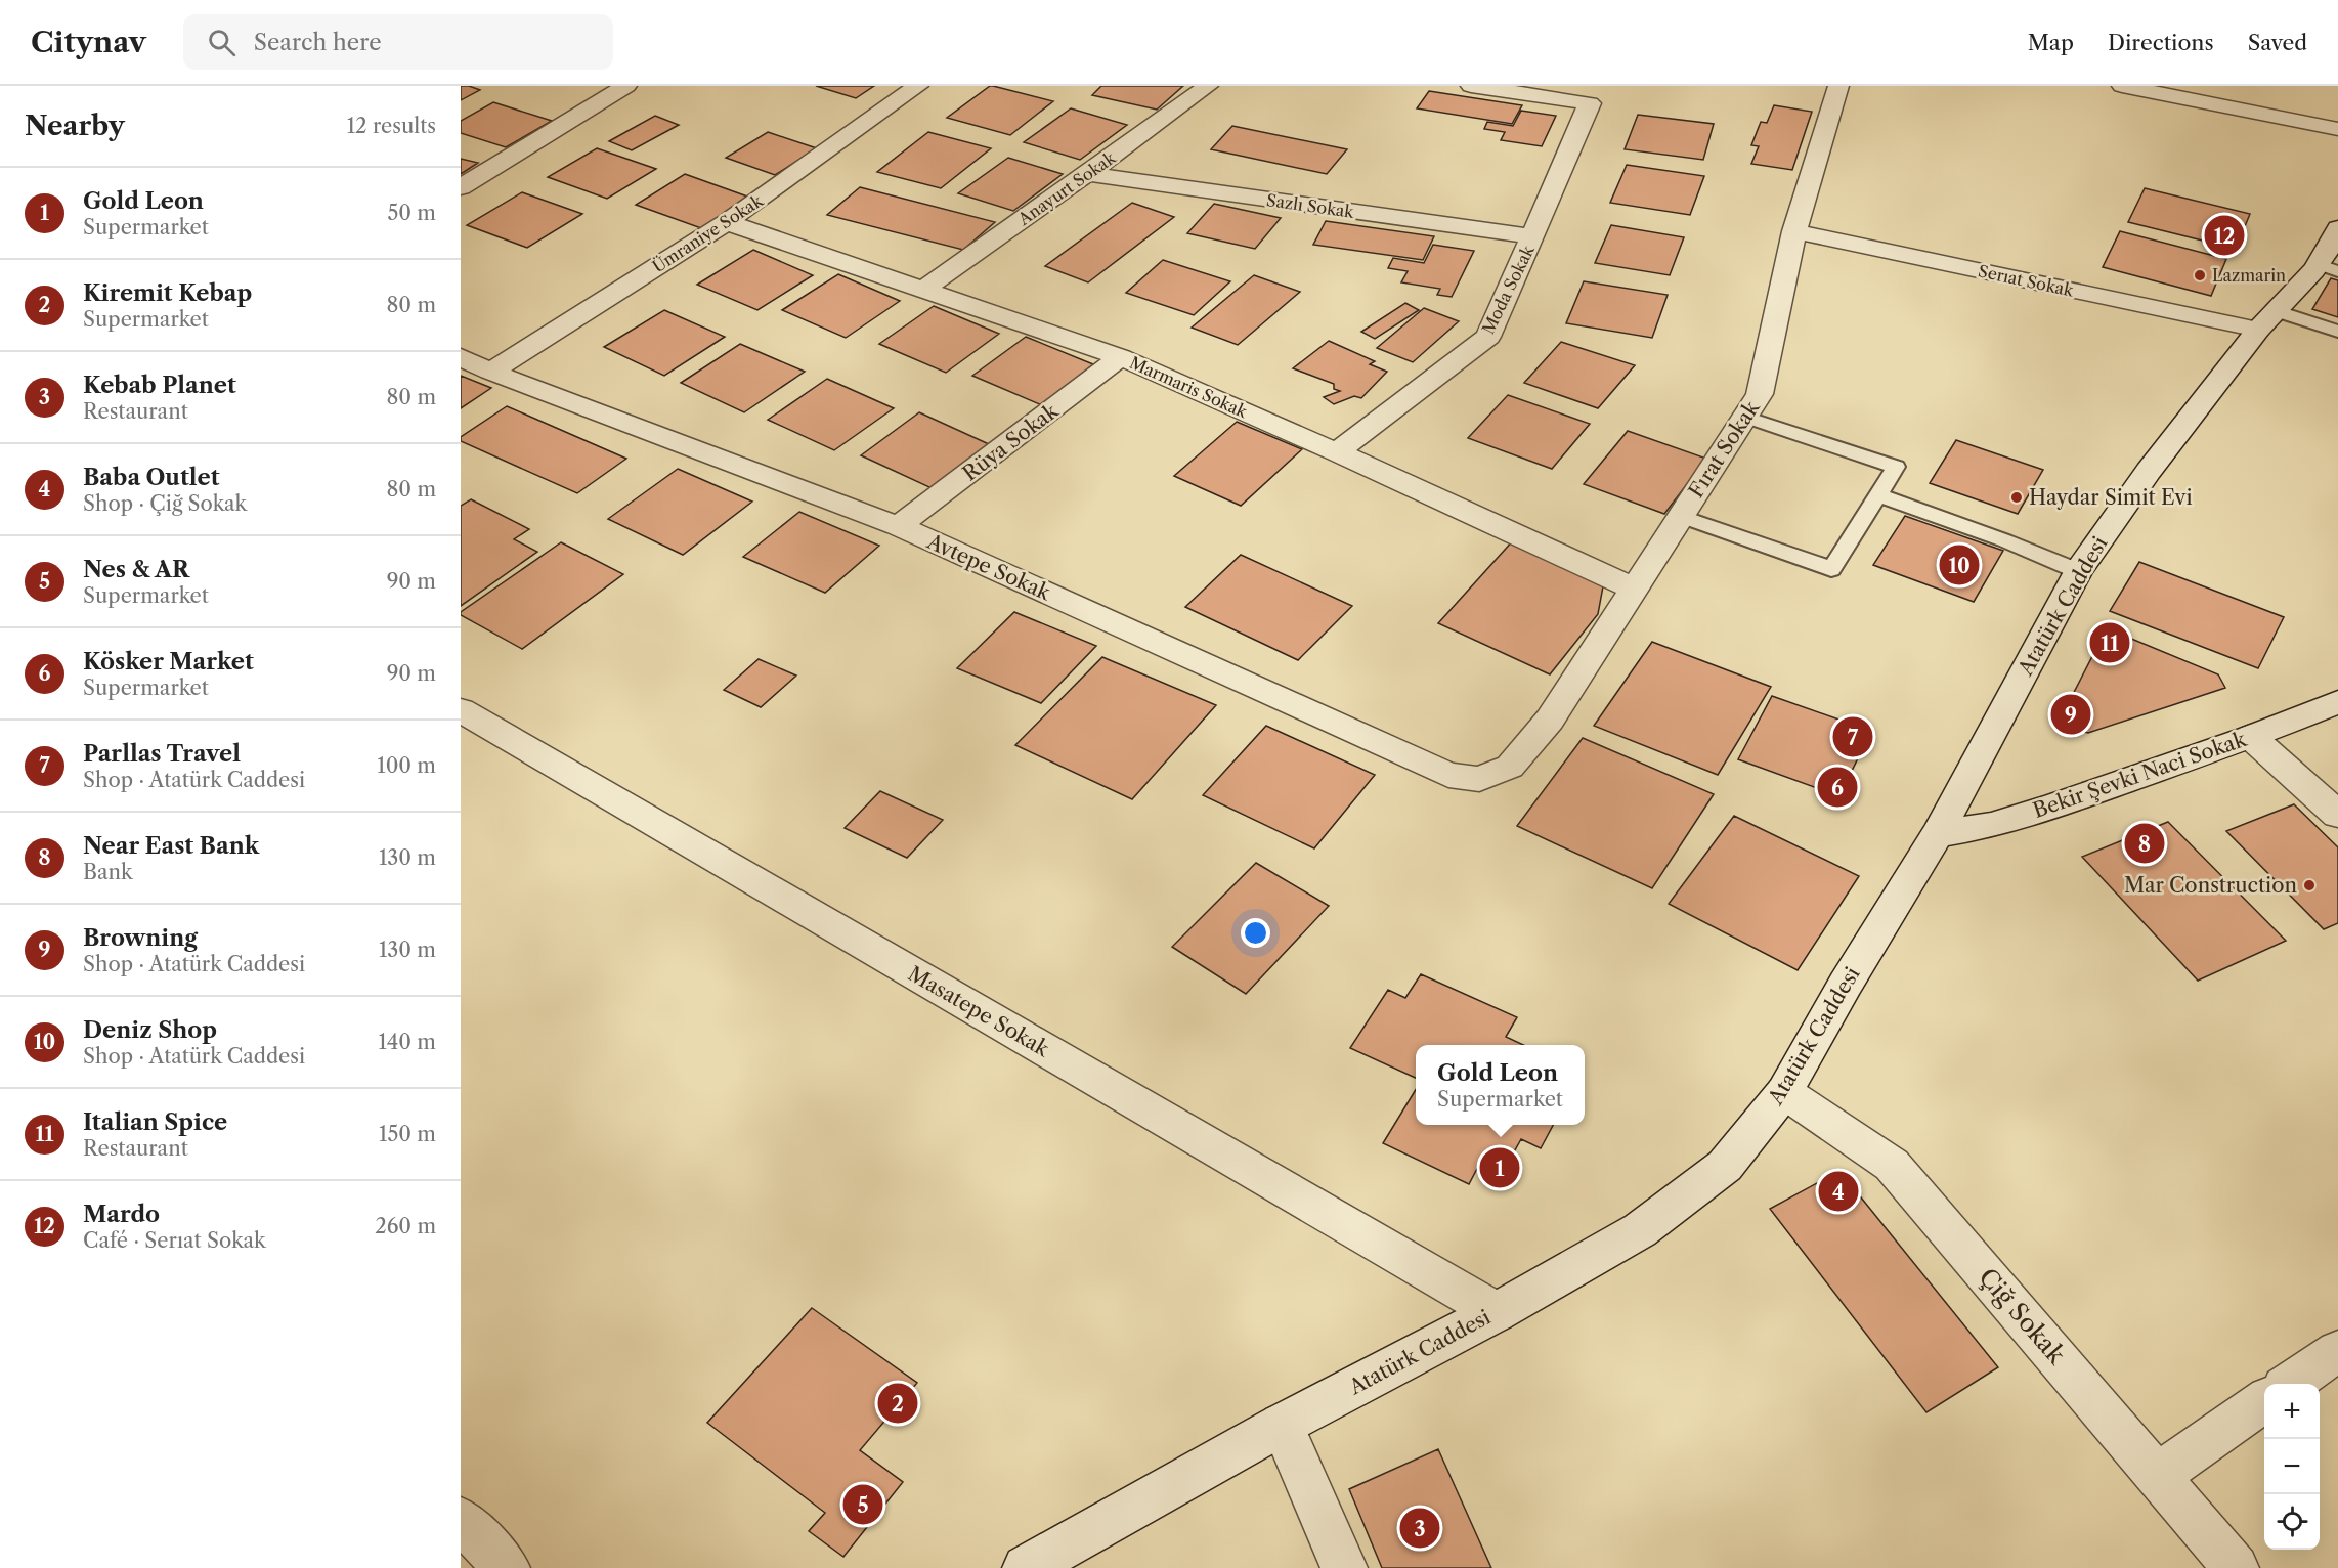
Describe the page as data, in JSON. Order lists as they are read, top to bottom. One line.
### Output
{"streets":{"street":["Anayurt Sokak","Sazlı Sokak","Ümraniye Sokak","Serıat Sokak","Moda Sokak","Marmaris Sokak","Rüya Sokak","Fırat Sokak","Avtepe Sokak","Atatürk Caddesi","Bekir Şevki Naci Sokak","Masatepe Sokak","Çiğ Sokak"]},"crossings":[["Anayurt Sokak","Sazlı Sokak"],["Anayurt Sokak","Marmaris Sokak"],["Sazlı Sokak","Moda Sokak"],["Ümraniye Sokak","Marmaris Sokak"],["Ümraniye Sokak","Avtepe Sokak"],["Serıat Sokak","Fırat Sokak"],["Serıat Sokak","Atatürk Caddesi"],["Moda Sokak","Marmaris Sokak"],["Marmaris Sokak","Rüya Sokak"],["Marmaris Sokak","Fırat Sokak"],["Rüya Sokak","Avtepe Sokak"],["Fırat Sokak","Avtepe Sokak"],["Atatürk Caddesi","Bekir Şevki Naci Sokak"],["Atatürk Caddesi","Masatepe Sokak"],["Atatürk Caddesi","Çiğ Sokak"]],"places":["Lazmarin","Haydar Simit Evi","Mar Construction"],"page":{"header":"Citynav","search":"Search here","nav":["Map","Directions","Saved"],"heading":["Nearby","12 results"],"list":[{"mark":"1","name":"Gold Leon","note":"Supermarket","value":"50 m"},{"mark":"2","name":"Kiremit Kebap","note":"Supermarket","value":"80 m"},{"mark":"3","name":"Kebab Planet","note":"Restaurant","value":"80 m"},{"mark":"4","name":"Baba Outlet","note":"Shop · Çiğ Sokak","value":"80 m"},{"mark":"5","name":"Nes & AR","note":"Supermarket","value":"90 m"},{"mark":"6","name":"Kösker Market","note":"Supermarket","value":"90 m"},{"mark":"7","name":"Parllas Travel","note":"Shop · Atatürk Caddesi","value":"100 m"},{"mark":"8","name":"Near East Bank","note":"Bank","value":"130 m"},{"mark":"9","name":"Browning","note":"Shop · Atatürk Caddesi","value":"130 m"},{"mark":"10","name":"Deniz Shop","note":"Shop · Atatürk Caddesi","value":"140 m"},{"mark":"11","name":"Italian Spice","note":"Restaurant","value":"150 m"},{"mark":"12","name":"Mardo","note":"Café · Serıat Sokak","value":"260 m"}],"pins":["12","10","11","9","7","6","8","1","4","2","5","3"],"popup":["Gold Leon","Supermarket"],"map_buttons":["+","−"]}}
